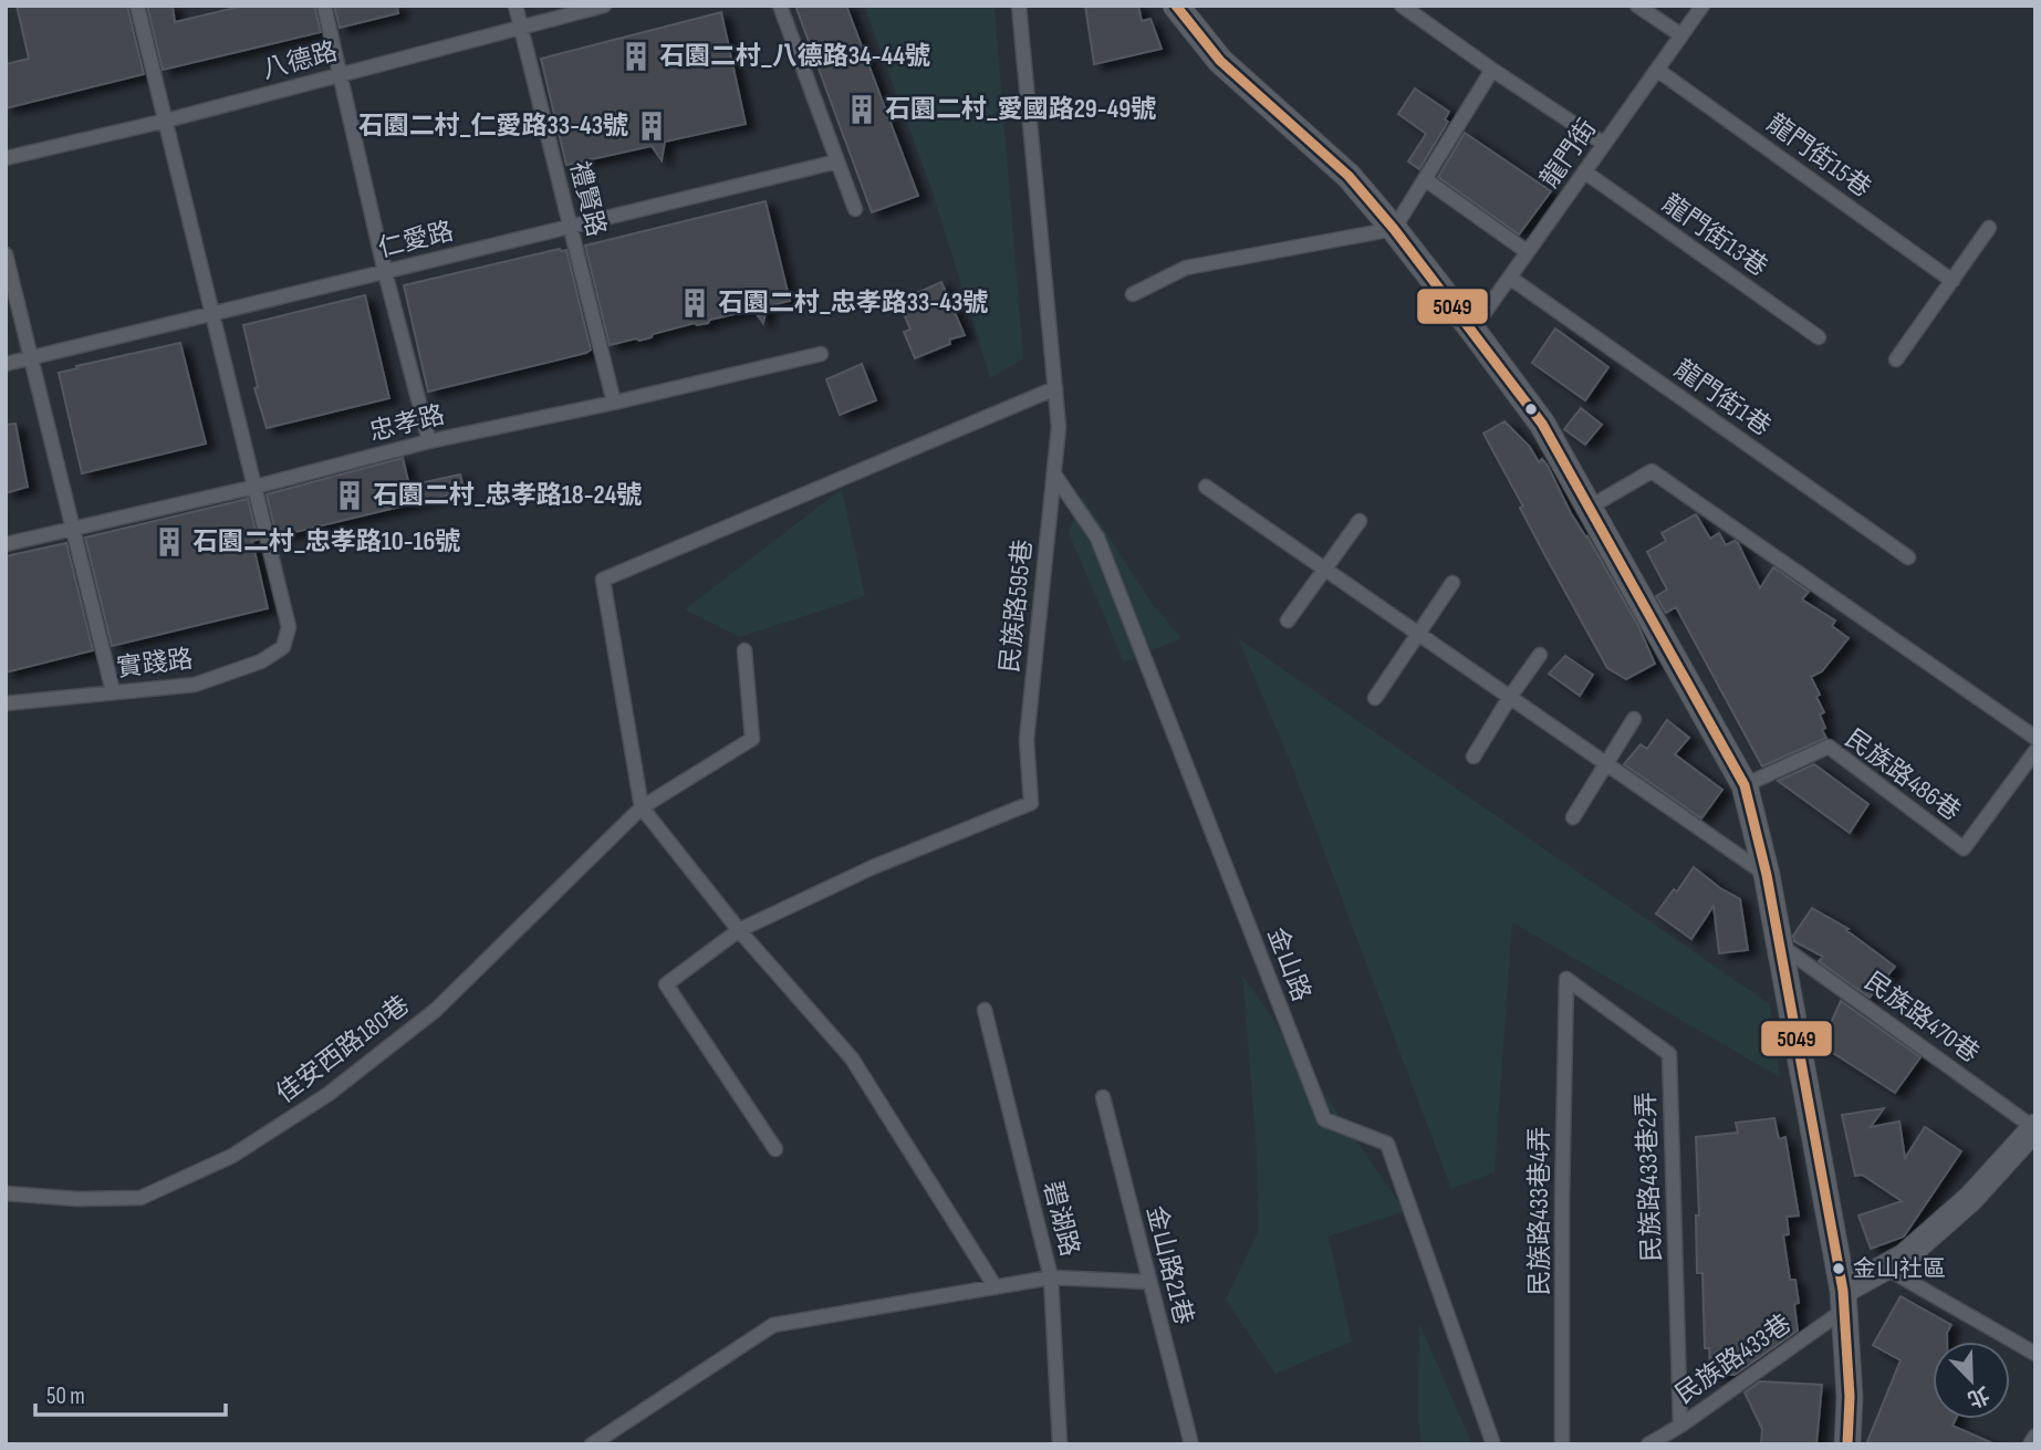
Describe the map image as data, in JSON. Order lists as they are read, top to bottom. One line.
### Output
{"streets":{"lane":["八德路","龍門街","龍門街15巷","禮賢路","龍門街13巷","仁愛路","龍門街1巷","忠孝路","民族路595巷","實踐路","民族路486巷","金山路","民族路470巷","佳安西路180巷","民族路433巷2弄","民族路433巷4弄","碧湖路","金山路21巷","民族路433巷"]},"crossings":[["八德路","禮賢路"],["龍門街","龍門街15巷"],["龍門街","龍門街13巷"],["龍門街","龍門街1巷"],["禮賢路","仁愛路"],["禮賢路","忠孝路"],["忠孝路","實踐路"],["民族路595巷","金山路"],["民族路433巷2弄","民族路433巷4弄"],["民族路433巷2弄","民族路433巷"]],"places":{"building":["石園二村_八德路34-44號","石園二村_愛國路29-49號","石園二村_仁愛路33-43號","石園二村_忠孝路33-43號","石園二村_忠孝路18-24號","石園二村_忠孝路10-16號"],"other":["金山社區"]},"lines":["transit line 5049"],"scale_bar":"50 m","north":"bottom right"}
